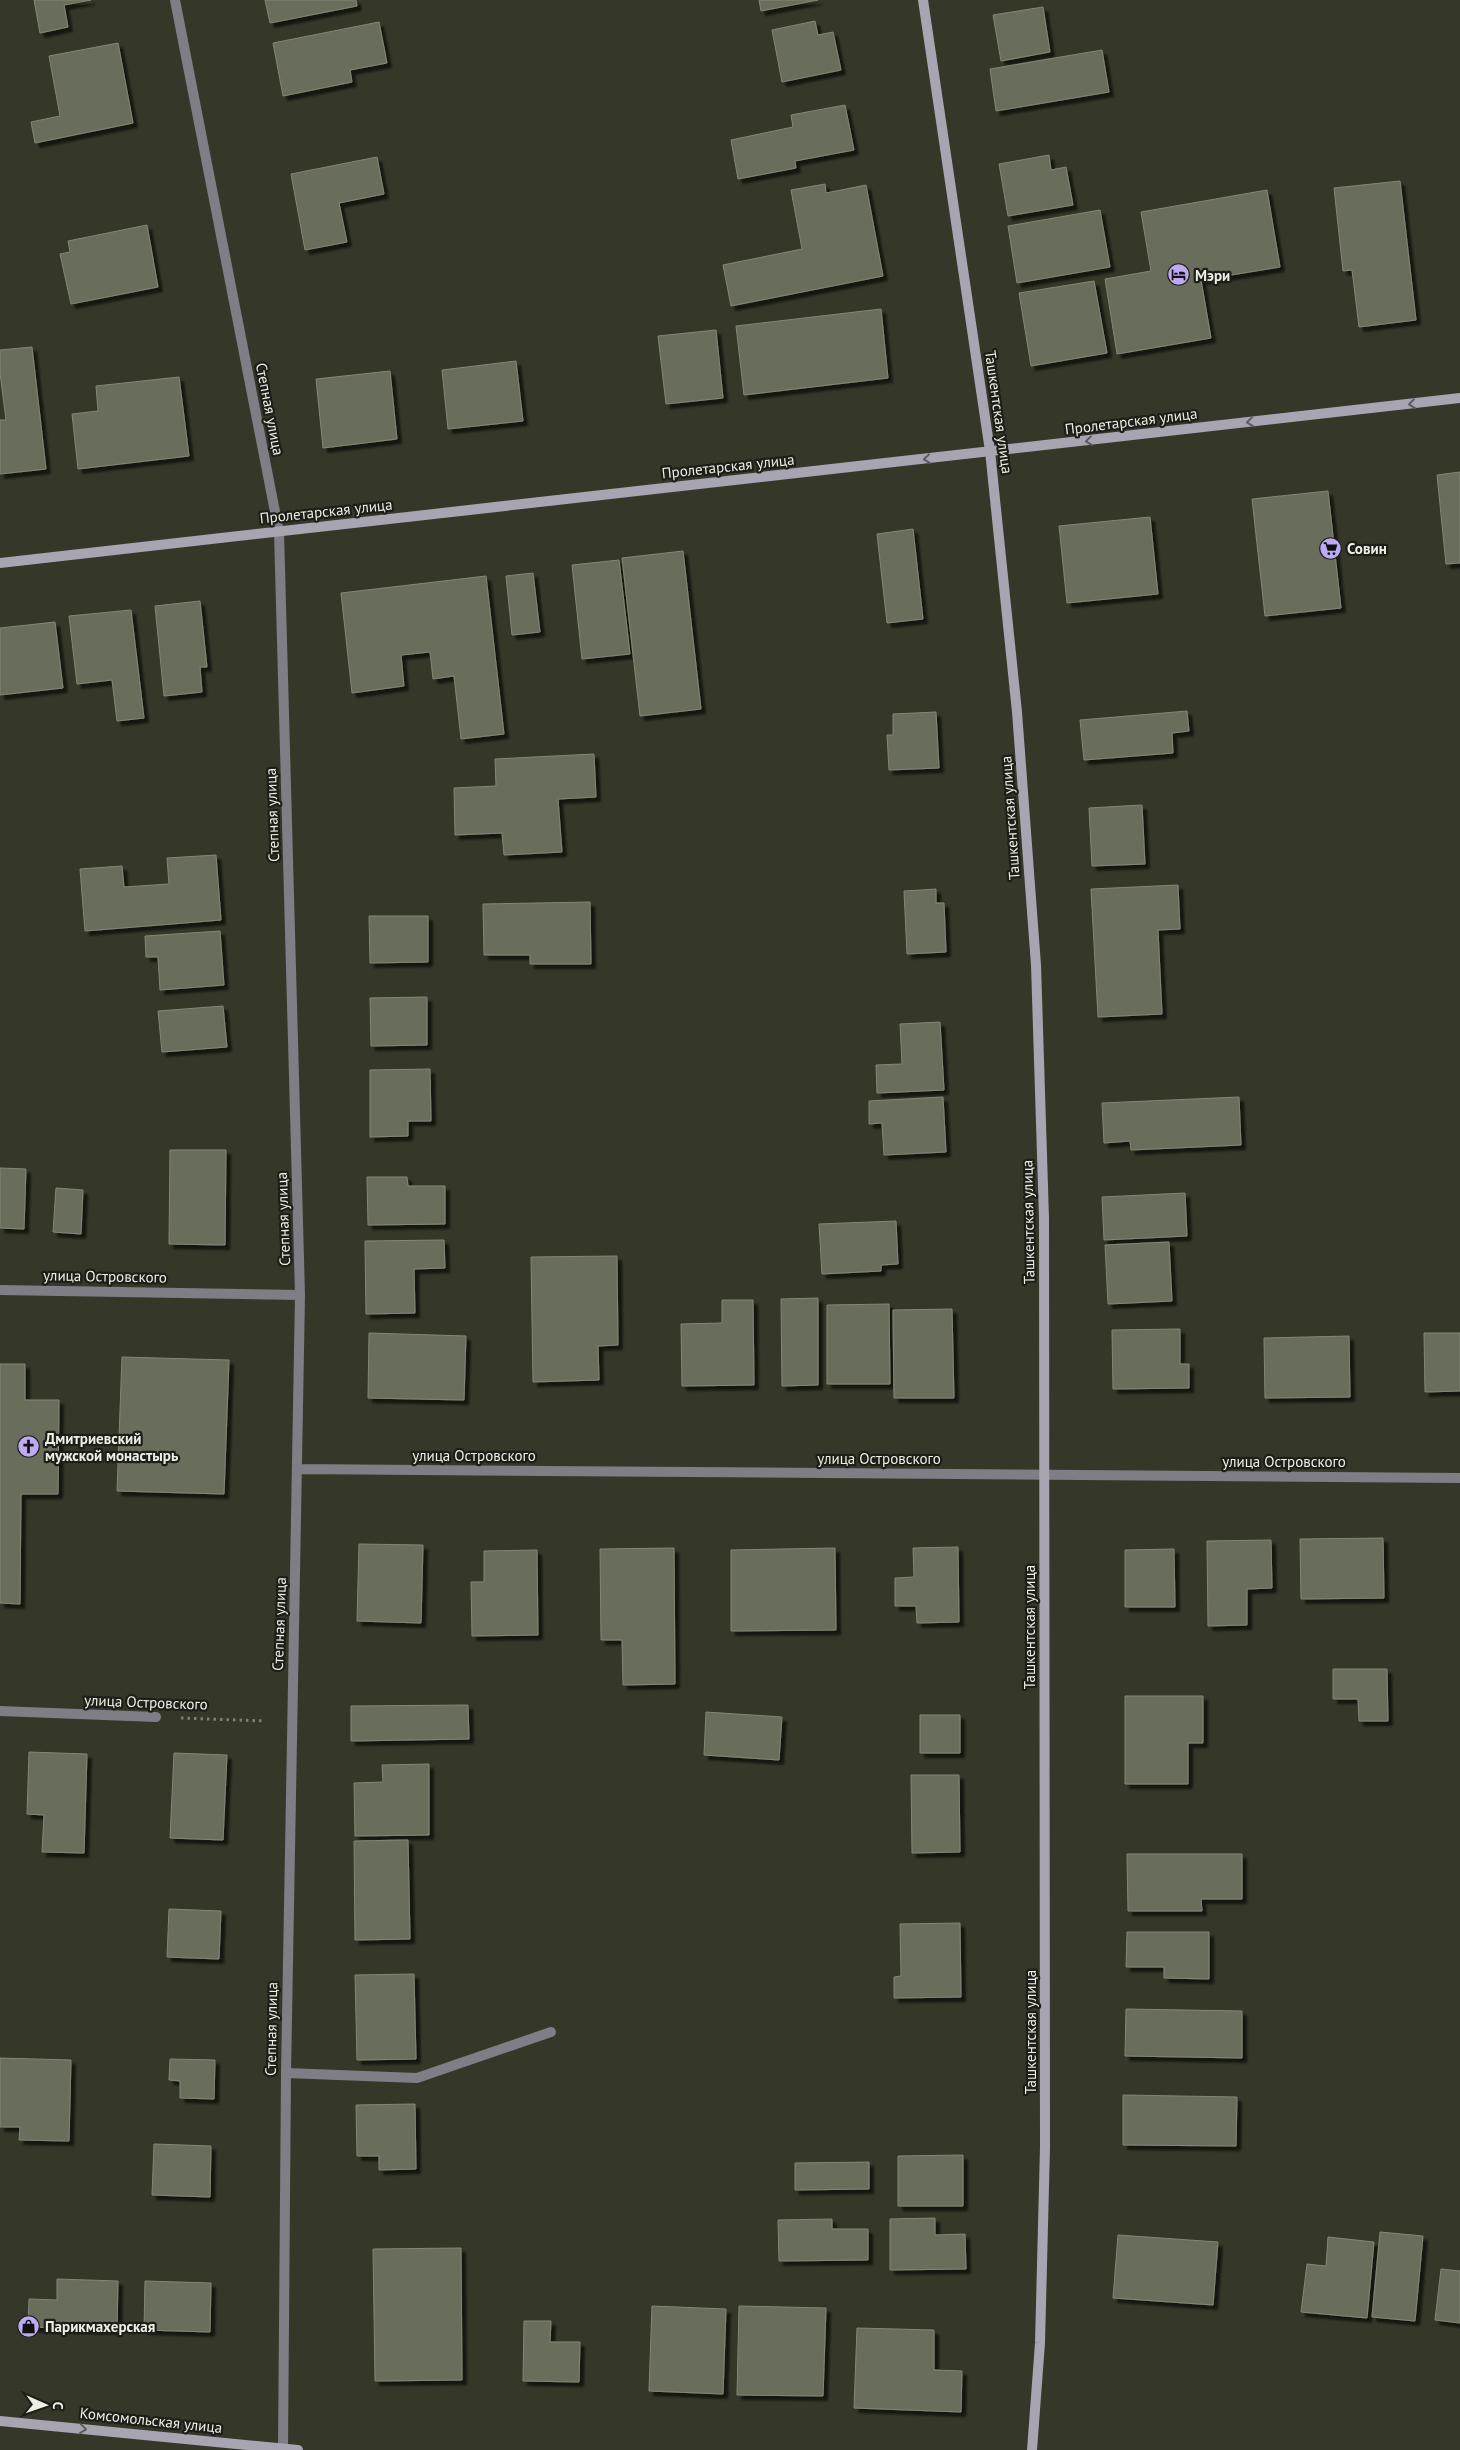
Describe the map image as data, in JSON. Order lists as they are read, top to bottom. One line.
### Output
{"streets":{"street":["Степная улица","Ташкентская улица","Пролетарская улица","улица Островского","Комсомольская улица"]},"crossings":[["Степная улица","Пролетарская улица"],["Степная улица","улица Островского"],["Степная улица","Комсомольская улица"],["Ташкентская улица","Пролетарская улица"],["Ташкентская улица","улица Островского"]],"one_way":["Пролетарская улица","Комсомольская улица"],"places":{"hotel":["Мэри"],"supermarket":["Совин"],"church":["Дмитриевский мужской монастырь"],"shop":["Парикмахерская"]},"north":"right"}
